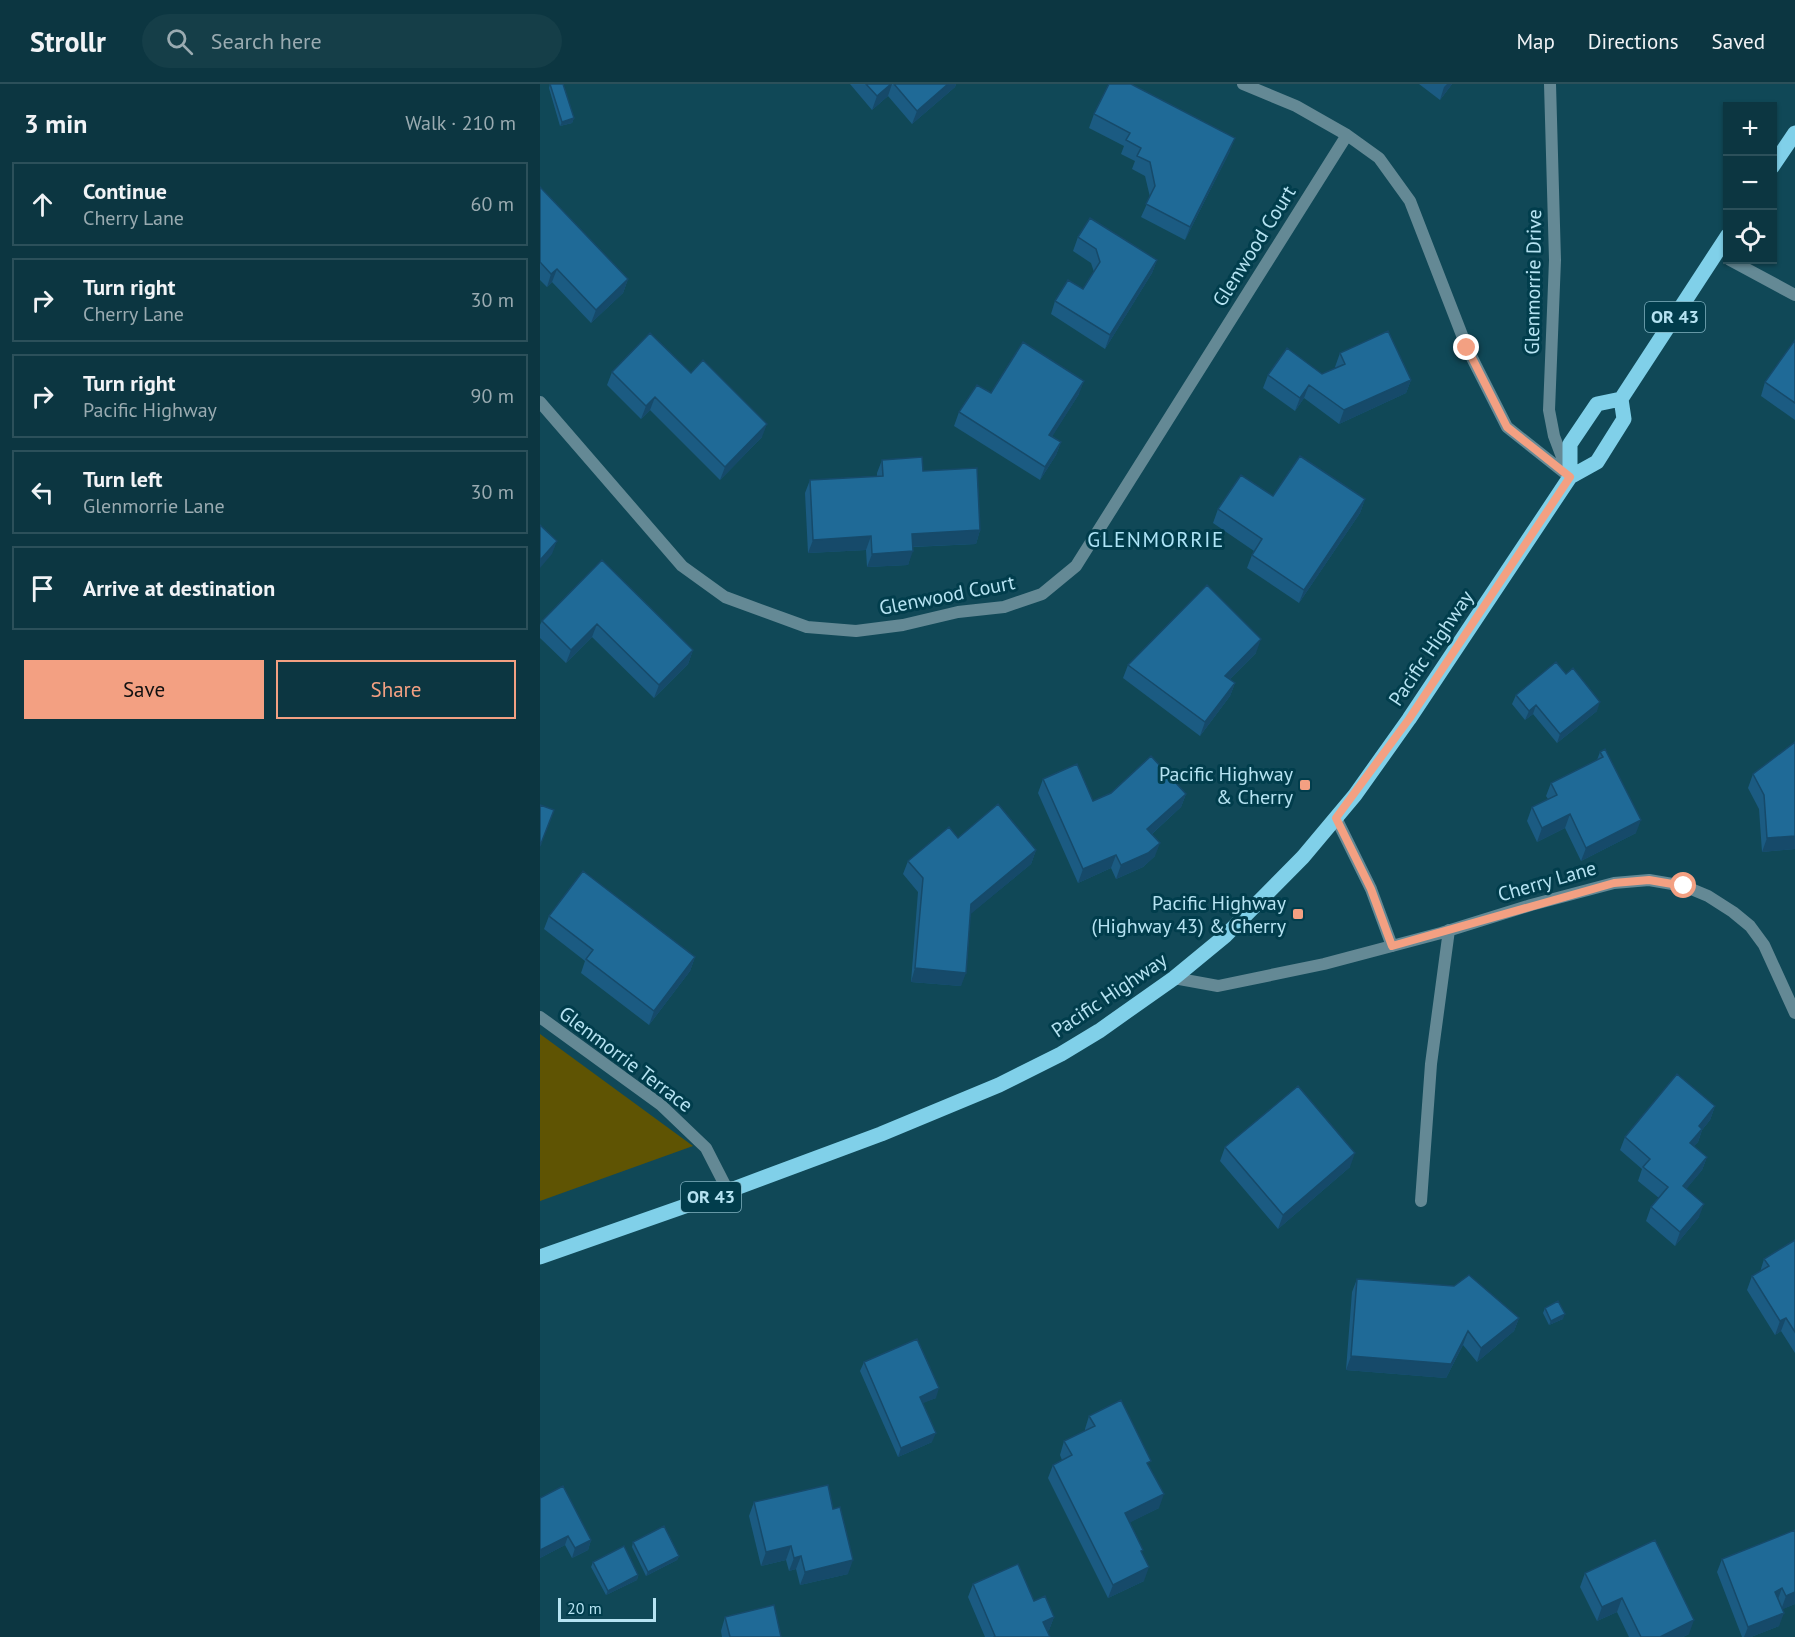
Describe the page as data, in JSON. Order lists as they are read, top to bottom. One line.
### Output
{"streets":{"main road":["OR 43","Pacific Highway"],"street":["Glenwood Court","Glenmorrie Drive","Cherry Lane","Glenmorrie Terrace"]},"crossings":[["Glenmorrie Drive","Pacific Highway"],["Pacific Highway","Cherry Lane"],["Pacific Highway","Glenmorrie Terrace"]],"districts":["GLENMORRIE"],"places":{"transit":["Pacific Highway & Cherry","Pacific Highway (Highway 43) & Cherry"]},"scale_bar":"20 m","page":{"header":"Strollr","search":"Search here","nav":["Map","Directions","Saved"],"heading":["3 min","Walk · 210 m"],"map_buttons":["+","−"],"list":[["Continue","Cherry Lane","60 m"],["Turn right","Cherry Lane","30 m"],["Turn right","Pacific Highway","90 m"],["Turn left","Glenmorrie Lane","30 m"],"Arrive at destination"],"buttons":["Save","Share"],"scale":"20 m"}}
